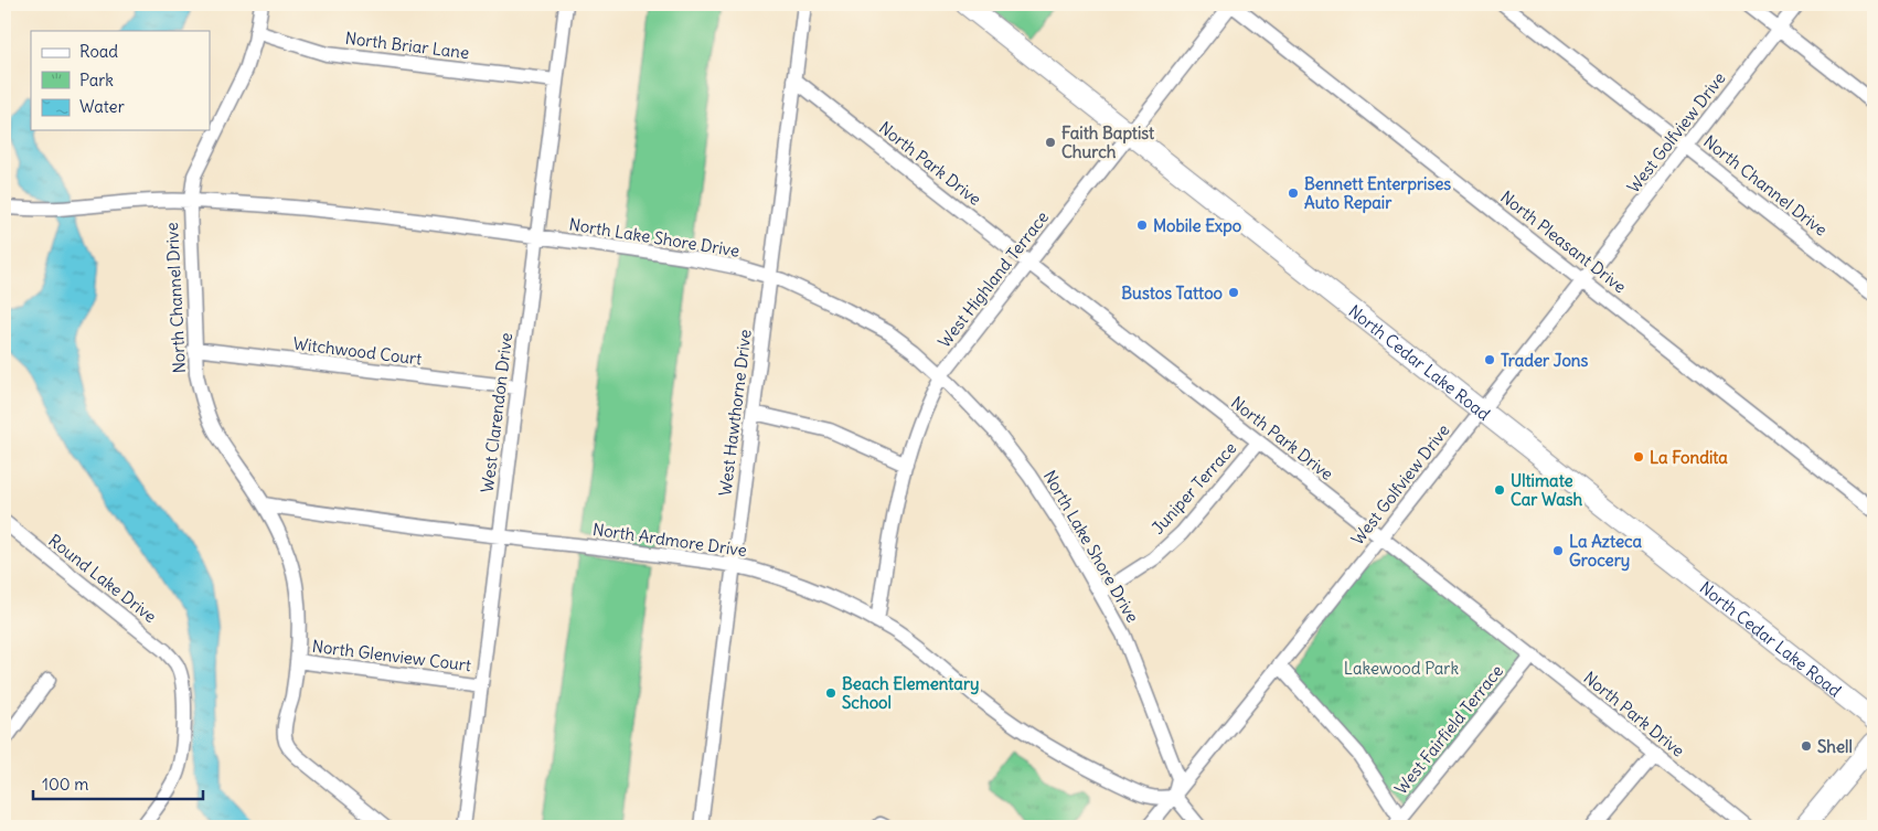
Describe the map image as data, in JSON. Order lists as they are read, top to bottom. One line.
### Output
{"streets":{"main road":["North Cedar Lake Road"],"street":["North Briar Lane","West Golfview Drive","North Park Drive","North Channel Drive","North Lake Shore Drive","North Pleasant Drive","West Highland Terrace","Witchwood Court","West Clarendon Drive","West Hawthorne Drive","Juniper Terrace","North Ardmore Drive","Round Lake Drive","North Glenview Court","West Fairfield Terrace"]},"crossings":[["North Briar Lane","North Channel Drive"],["North Briar Lane","West Clarendon Drive"],["West Golfview Drive","North Park Drive"],["West Golfview Drive","North Channel Drive"],["West Golfview Drive","North Lake Shore Drive"],["West Golfview Drive","North Pleasant Drive"],["West Golfview Drive","North Cedar Lake Road"],["West Golfview Drive","North Ardmore Drive"],["North Park Drive","West Highland Terrace"],["North Park Drive","West Hawthorne Drive"],["North Park Drive","Juniper Terrace"],["North Park Drive","West Fairfield Terrace"],["North Channel Drive","North Lake Shore Drive"],["North Channel Drive","Witchwood Court"],["North Channel Drive","North Ardmore Drive"],["North Channel Drive","North Glenview Court"],["North Lake Shore Drive","West Highland Terrace"],["North Lake Shore Drive","West Clarendon Drive"],["North Lake Shore Drive","West Hawthorne Drive"],["North Lake Shore Drive","Juniper Terrace"],["North Lake Shore Drive","North Ardmore Drive"],["North Pleasant Drive","West Highland Terrace"],["West Highland Terrace","North Cedar Lake Road"],["West Highland Terrace","North Ardmore Drive"],["Witchwood Court","West Clarendon Drive"],["West Clarendon Drive","North Ardmore Drive"],["West Clarendon Drive","North Glenview Court"],["West Hawthorne Drive","North Ardmore Drive"]],"parks":["Lakewood Park"],"places":["Faith Baptist Church","Bennett Enterprises Auto Repair","Mobile Expo","Bustos Tattoo","Trader Jons","La Fondita","Ultimate Car Wash","La Azteca Grocery","Beach Elementary School","Shell"],"legend":["Road","Park","Water"],"scale_bar":"100 m"}
